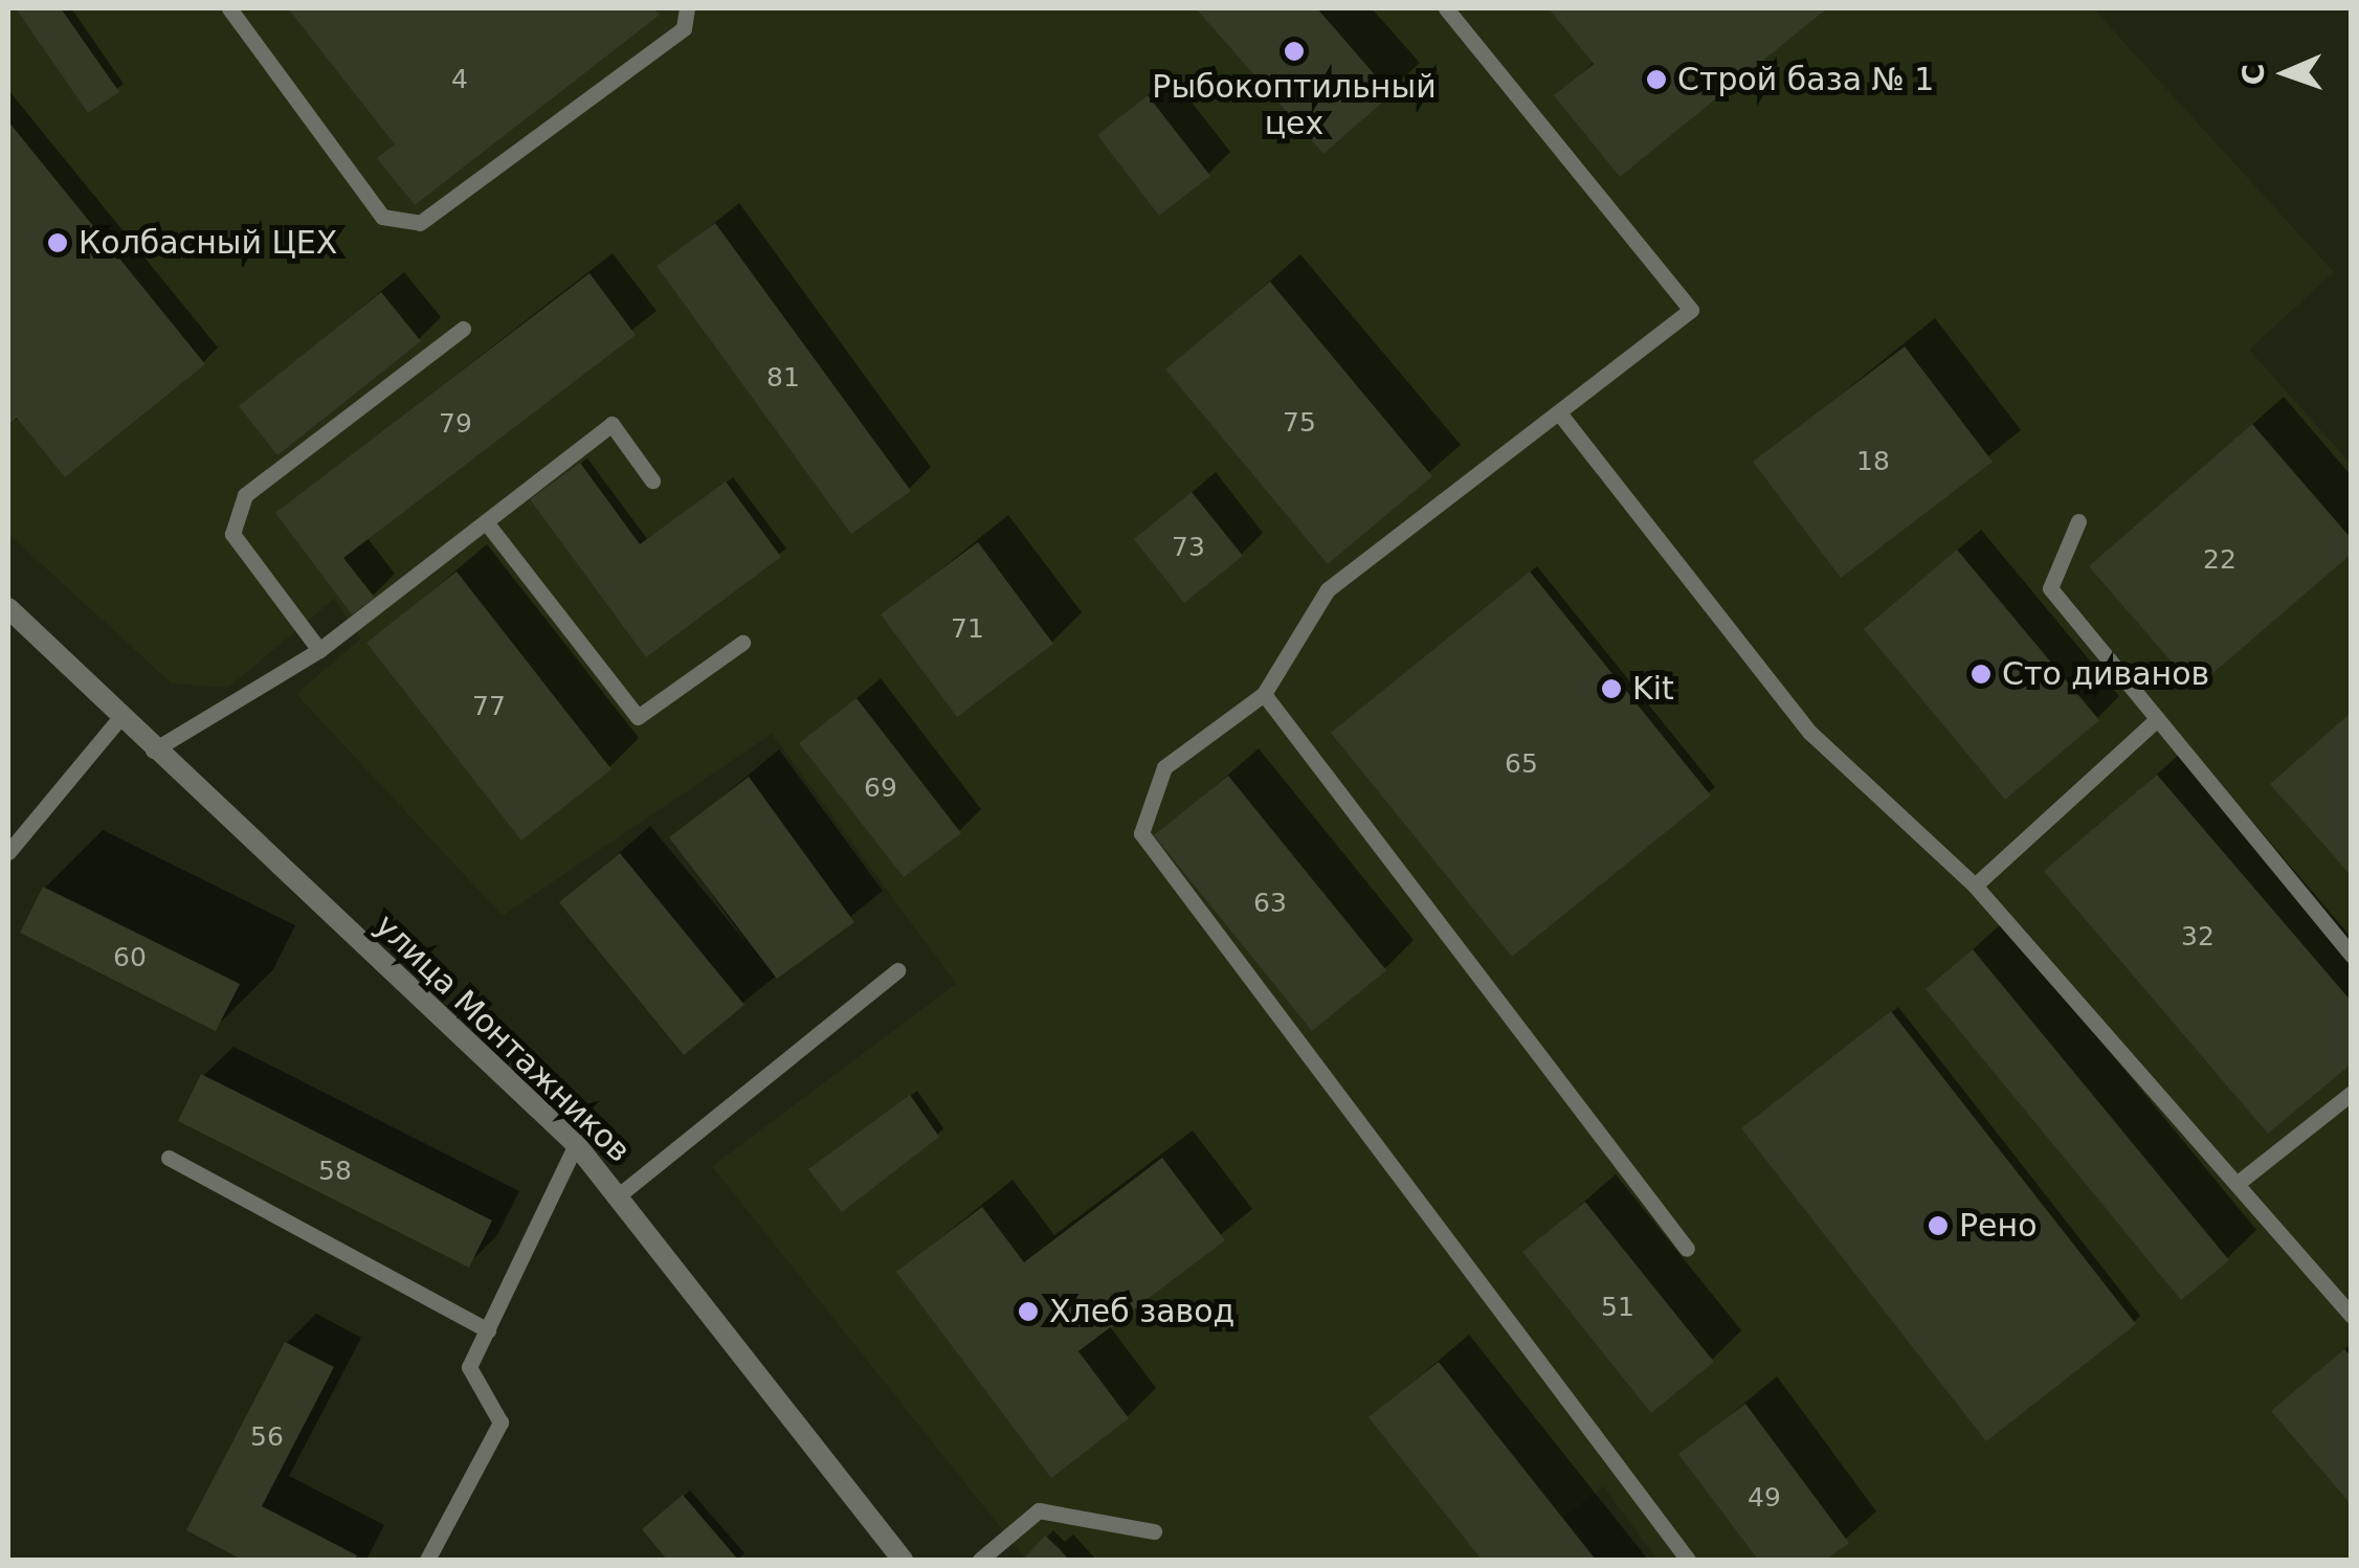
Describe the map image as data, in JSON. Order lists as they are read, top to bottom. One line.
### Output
{"streets":{"street":["улица Монтажников"]},"places":["Рыбокоптильный цех","Строй база № 1","Колбасный ЦЕХ","Сто диванов","Kit","Рено","Хлеб завод"],"house_numbers":["4","81","75","79","18","73","22","71","77","65","69","63","32","60","58","51","56","49"],"north":"left"}
